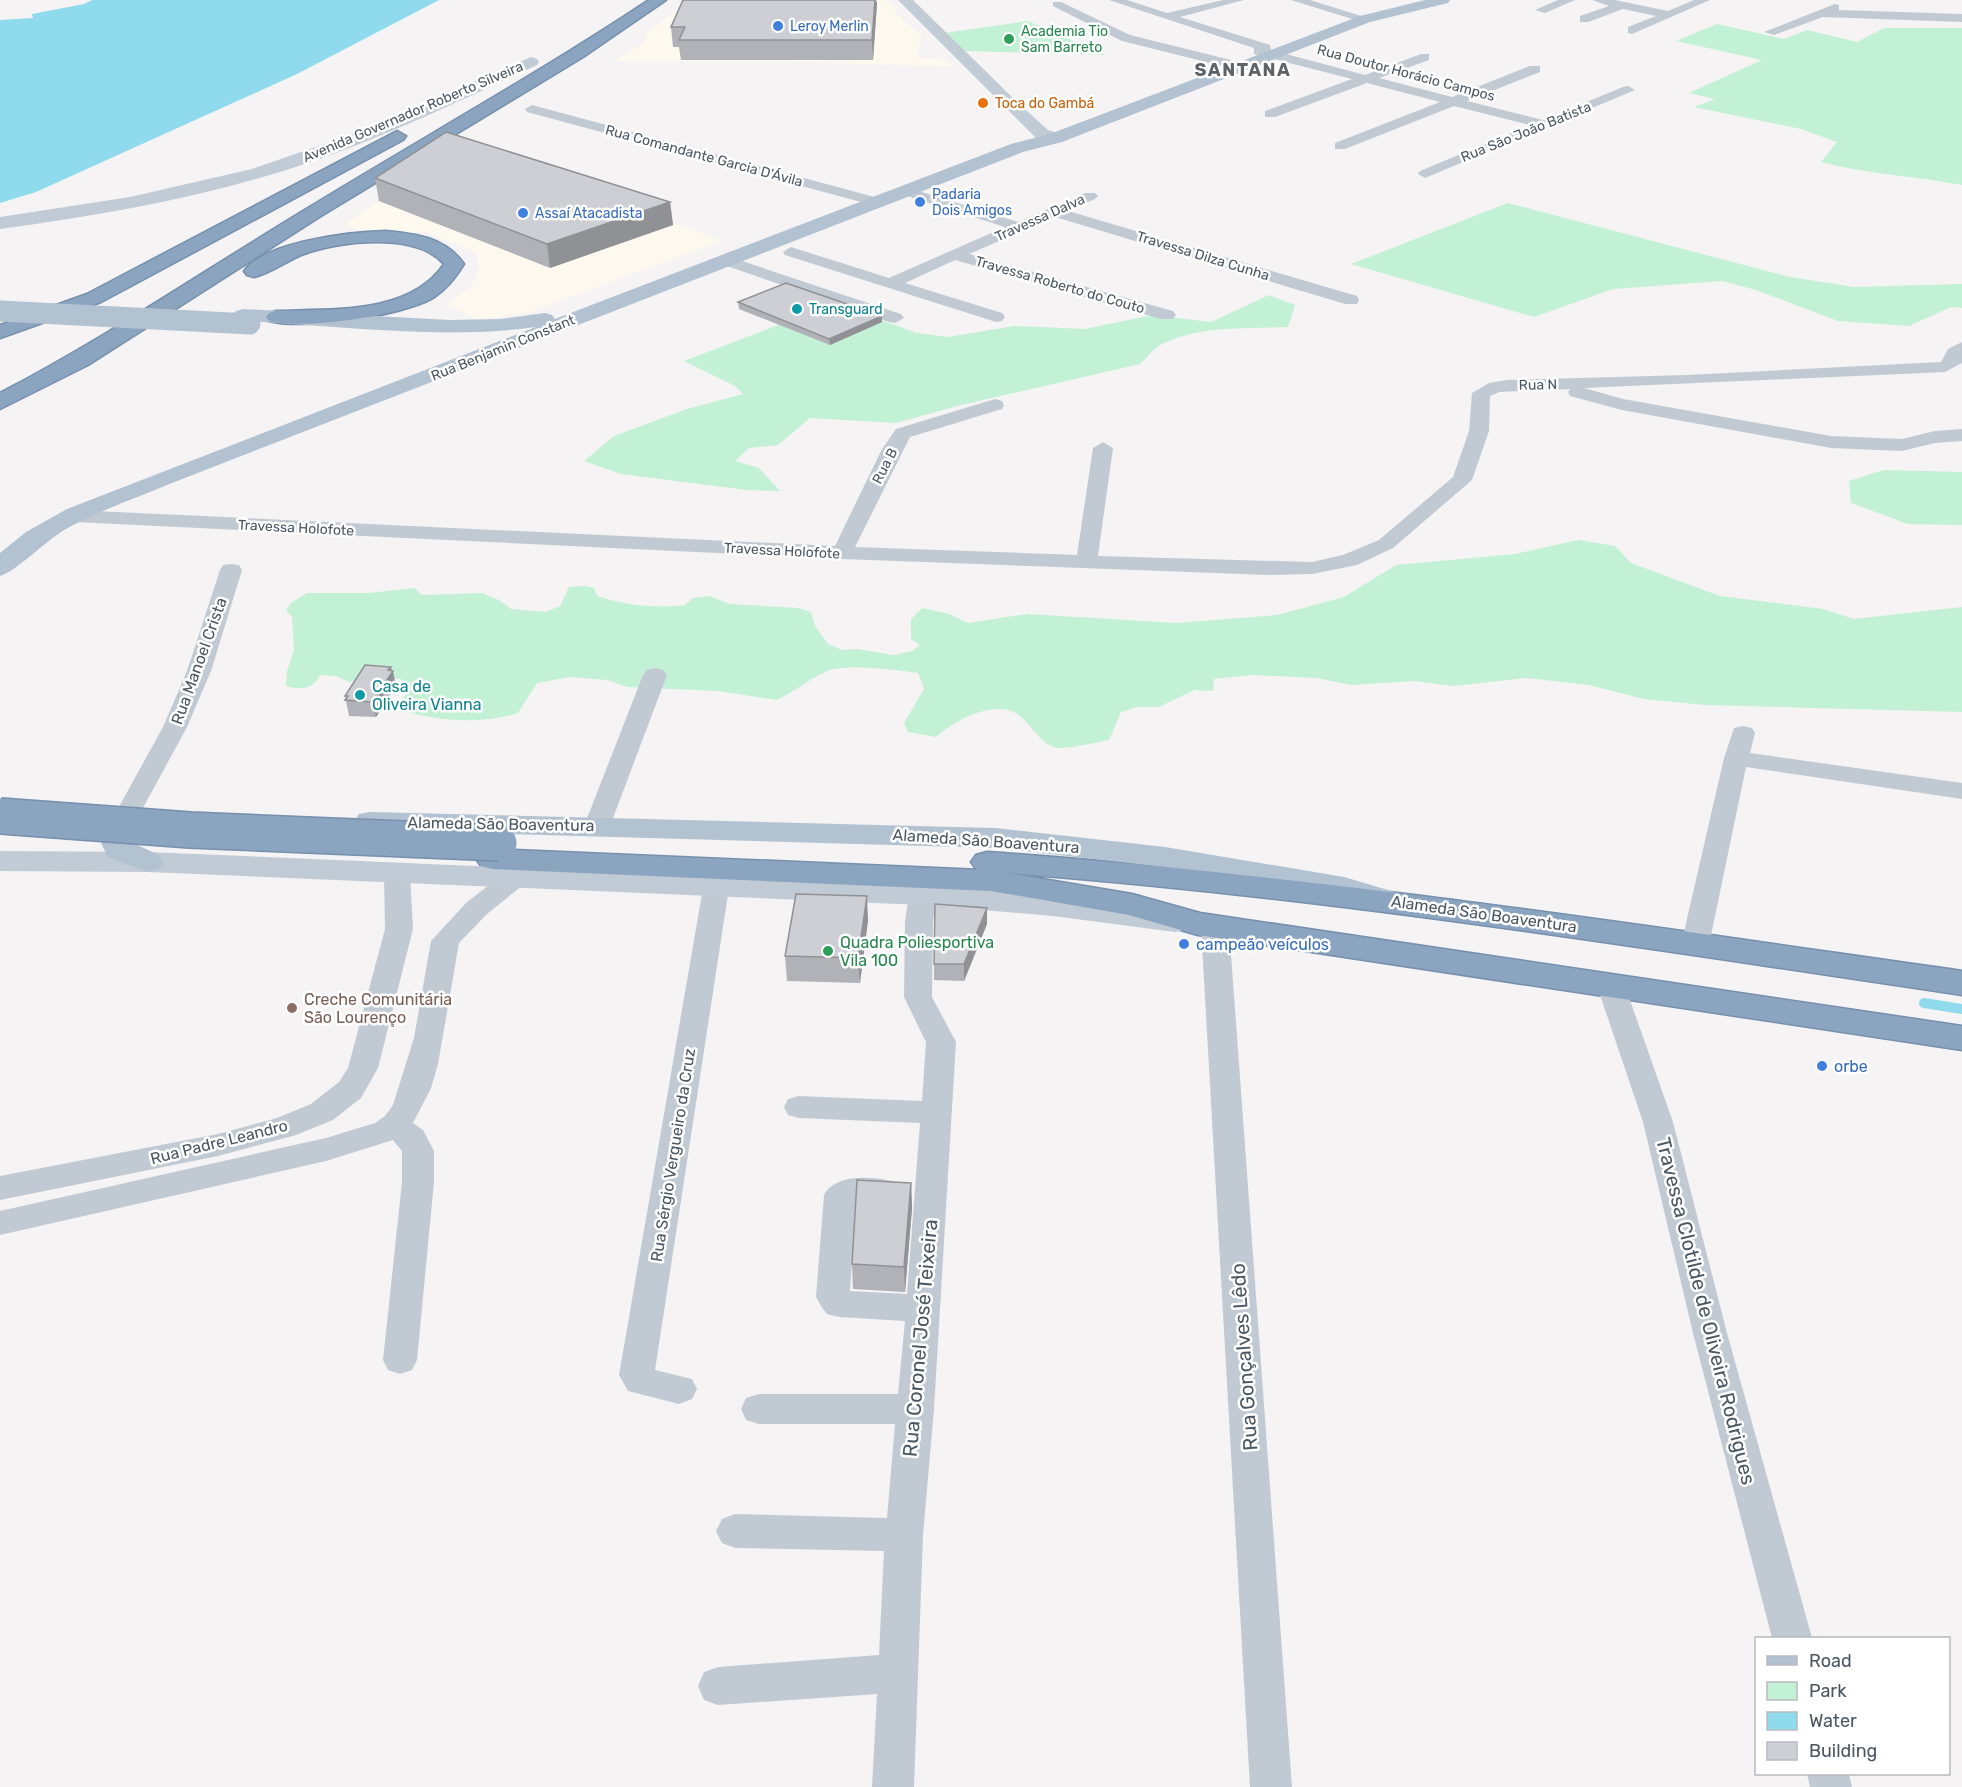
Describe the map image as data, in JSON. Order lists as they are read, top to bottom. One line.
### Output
{"streets":{"highway":["Avenida Governador Roberto Silveira","Alameda São Boaventura"],"main road":["Rua Benjamin Constant"],"street":["Rua Doutor Horácio Campos","Rua São João Batista","Rua Comandante Garcia D'Ávila","Travessa Dalva","Travessa Dilza Cunha","Travessa Roberto do Couto","Rua N","Rua B","Travessa Holofote","Rua Manoel Crista","Rua Padre Leandro","Rua Sérgio Vergueiro da Cruz","Travessa Clotilde de Oliveira Rodrigues","Rua Coronel José Teixeira","Rua Gonçalves Lêdo"]},"crossings":[["Rua Doutor Horácio Campos","Rua São João Batista"],["Rua Doutor Horácio Campos","Rua Benjamin Constant"],["Rua Comandante Garcia D'Ávila","Rua Benjamin Constant"],["Travessa Dalva","Travessa Dilza Cunha"],["Travessa Dalva","Travessa Roberto do Couto"],["Rua Benjamin Constant","Travessa Holofote"],["Rua N","Travessa Holofote"],["Rua B","Travessa Holofote"],["Rua Manoel Crista","Alameda São Boaventura"]],"districts":["SANTANA"],"places":["Leroy Merlin","Academia Tio Sam Barreto","Toca do Gambá","Padaria Dois Amigos","Assaí Atacadista","Transguard","Casa de Oliveira Vianna","campeão veículos","Quadra Poliesportiva Vila 100","Creche Comunitária São Lourenço","orbe"],"legend":["Road","Park","Water","Building"]}
